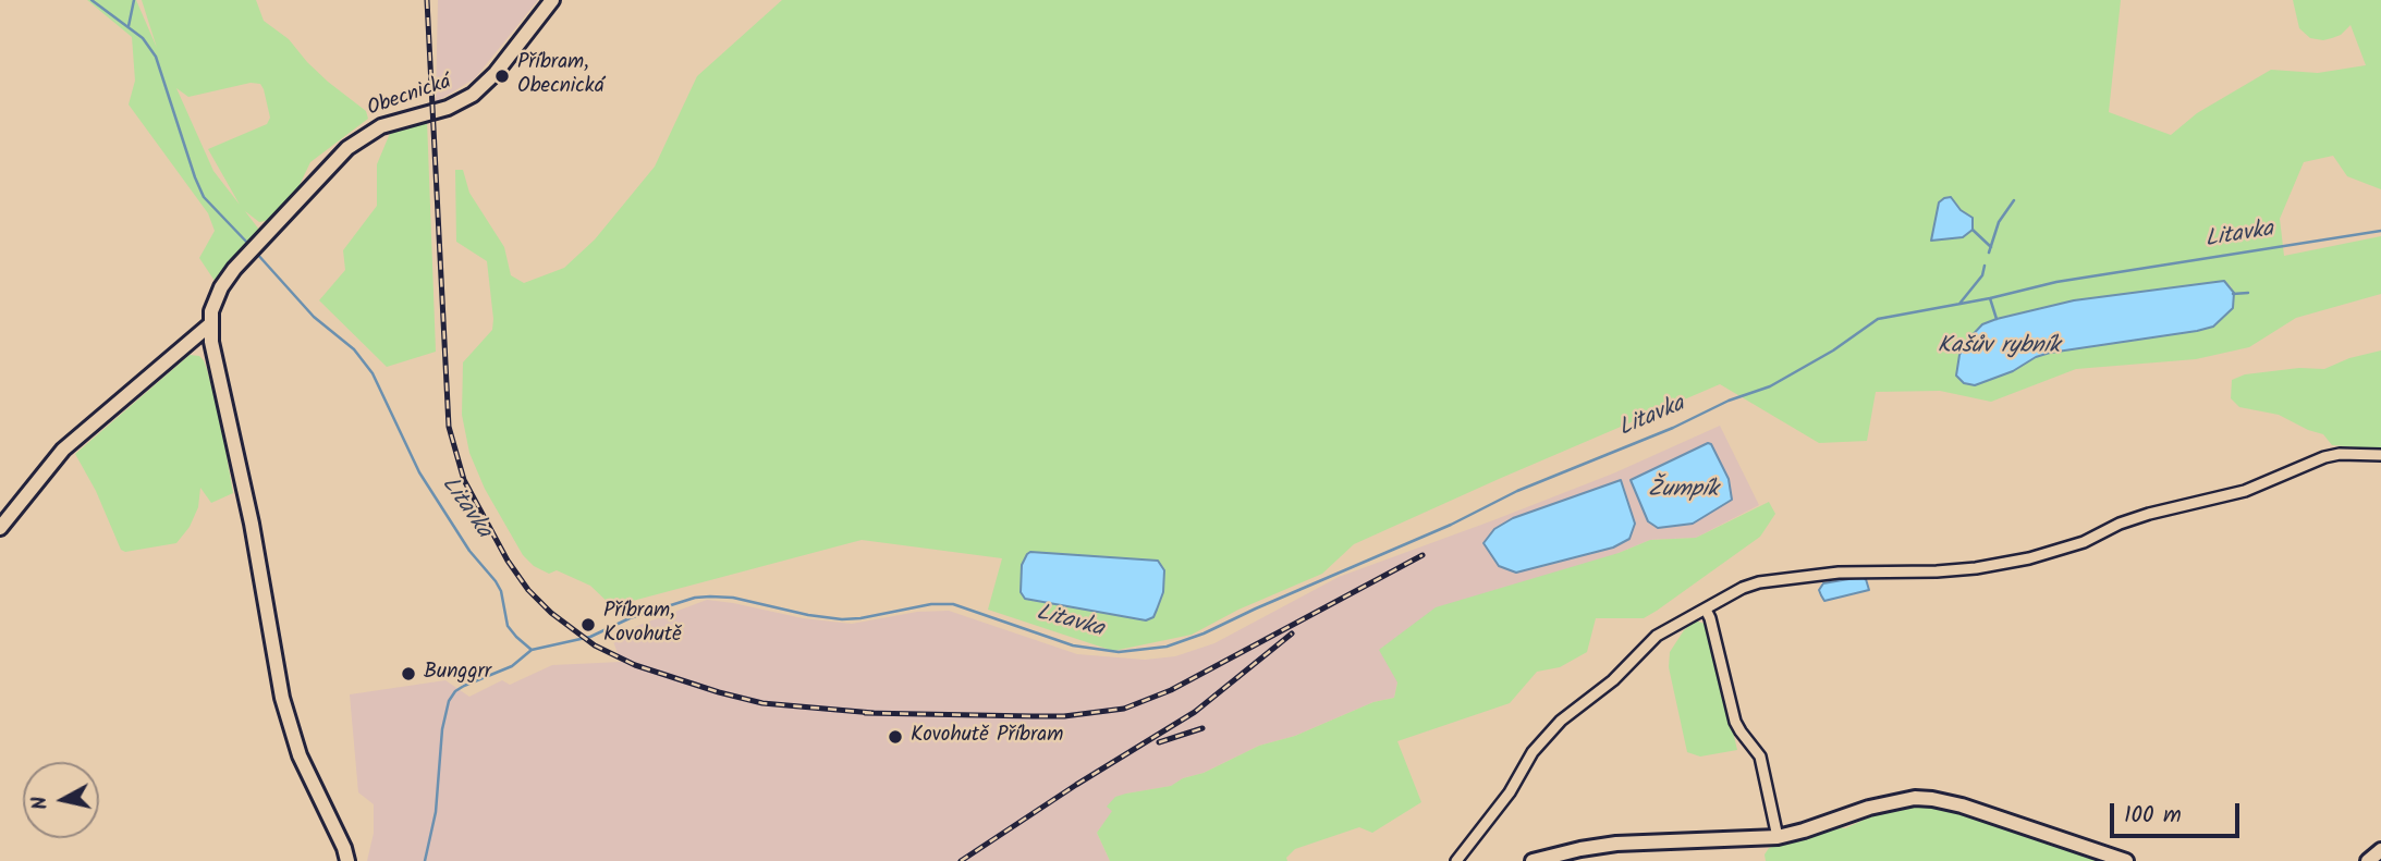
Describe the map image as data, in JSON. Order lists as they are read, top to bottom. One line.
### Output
{"streets":{"street":["Obecnická"]},"water":["Litavka","Kašův rybník","Žumpík"],"places":["Příbram, Obecnická","Příbram, Kovohutě","Bunggrr","Kovohutě Příbram"],"scale_bar":"100 m","north":"left"}
